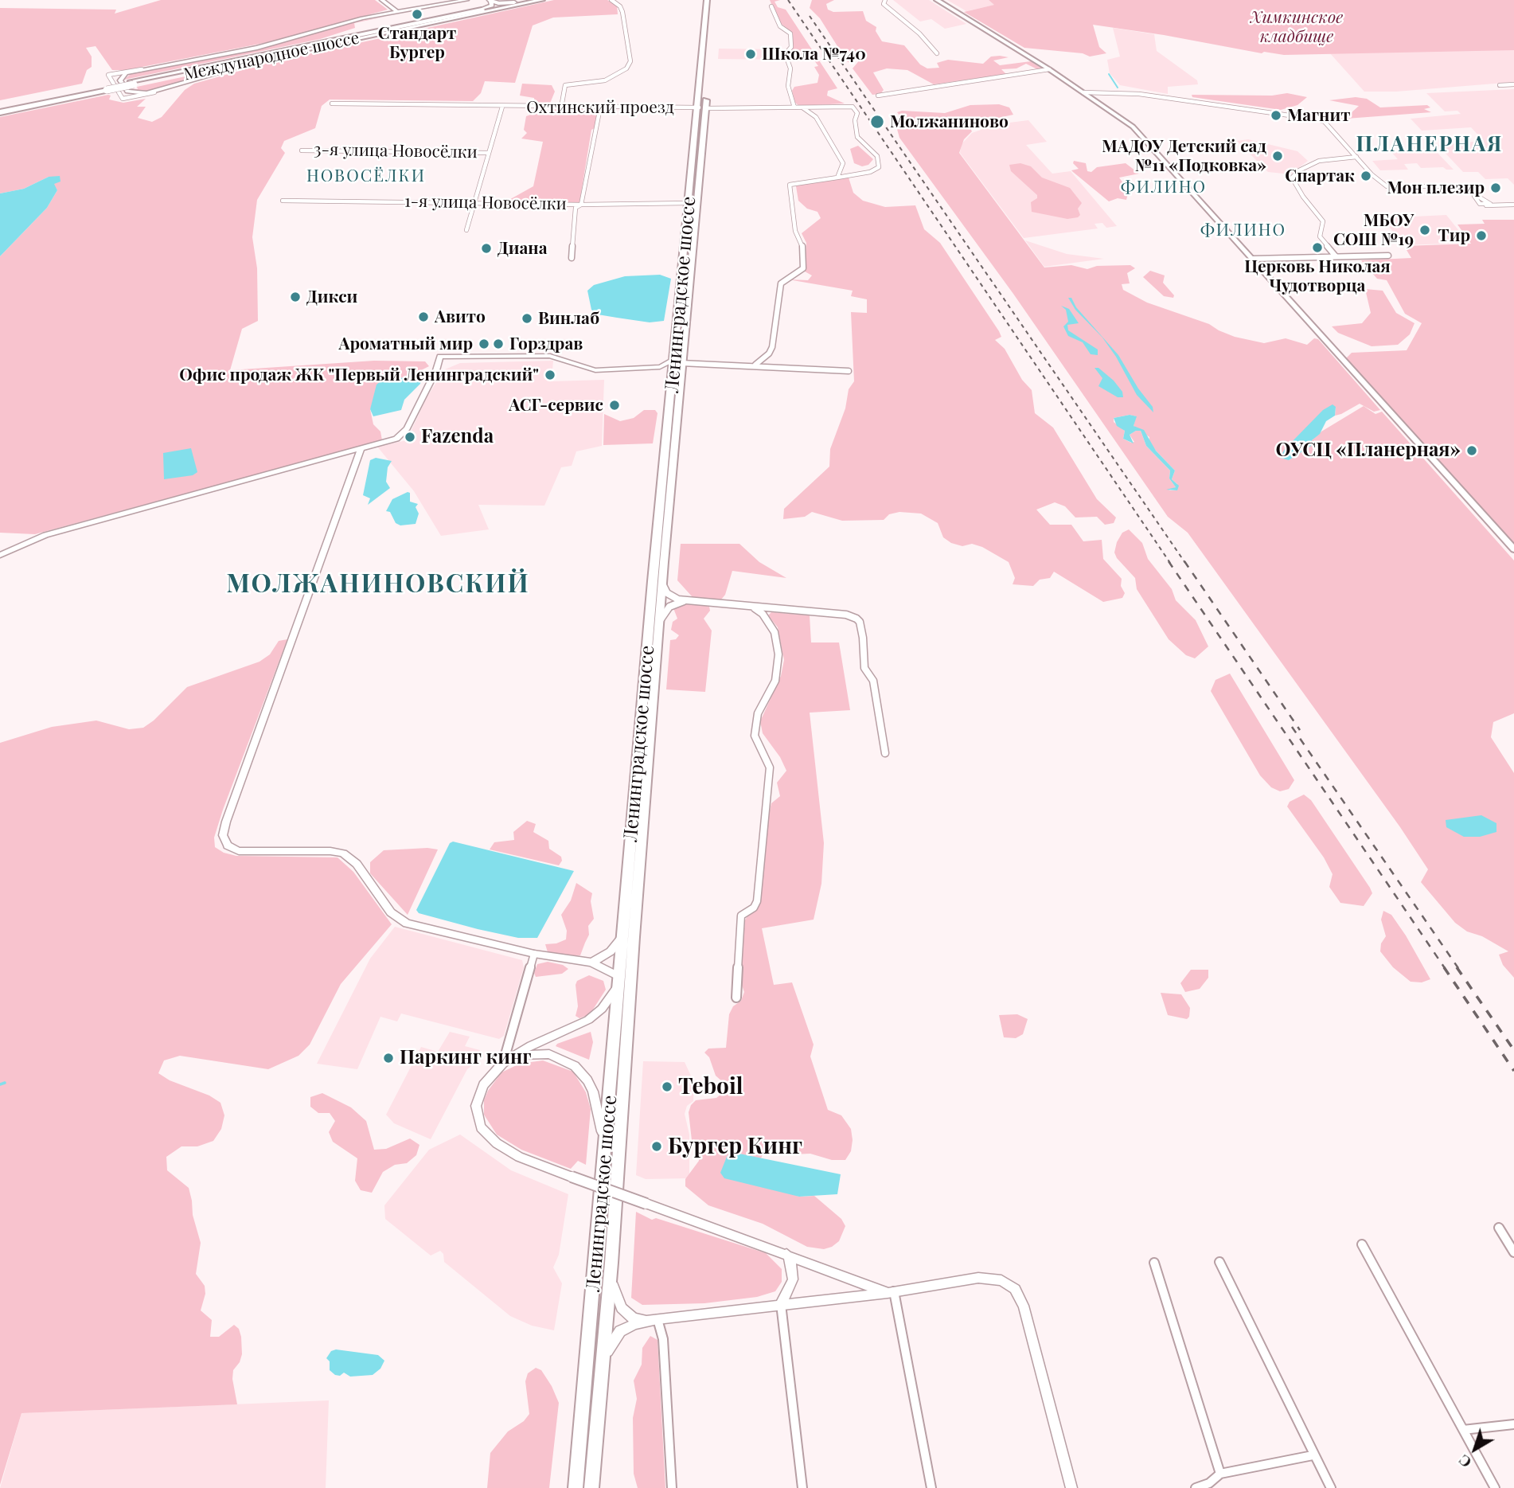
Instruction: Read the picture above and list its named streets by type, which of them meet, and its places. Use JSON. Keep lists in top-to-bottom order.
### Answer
{
  "streets": {
    "highway": ["Международное шоссе", "Ленинградское шоссе"],
    "street": ["Охтинский проезд", "3-я улица Новосёлки", "1-я улица Новосёлки"]
  },
  "crossings": [
    ["Охтинский проезд", "Ленинградское шоссе"],
    ["1-я улица Новосёлки", "Ленинградское шоссе"]
  ],
  "districts": [
    "ПЛАНЕРНАЯ",
    "НОВОСЁЛКИ",
    "ФИЛИНО",
    "ФИЛИНО",
    "МОЛЖАНИНОВСКИЙ"
  ],
  "parks": ["Химкинское кладбище"],
  "places": [
    "Стандарт Бургер",
    "Школа №740",
    "Магнит",
    "Молжаниново",
    "МАДОУ Детский сад №11 «Подковка»",
    "Спартак",
    "Мон плезир",
    "МБОУ СОШ №19",
    "Тир",
    "Церковь Николая Чудотворца",
    "Диана",
    "Дикси",
    "Авито",
    "Винлаб",
    "Ароматный мир",
    "Горздрав",
    "Офис продаж ЖК \"Первый Ленинградский\"",
    "АСГ-сервис",
    "Fazenda",
    "ОУСЦ «Планерная»",
    "Паркинг кинг",
    "Teboil",
    "Бургер Кинг"
  ],
  "north": "bottom left"
}
